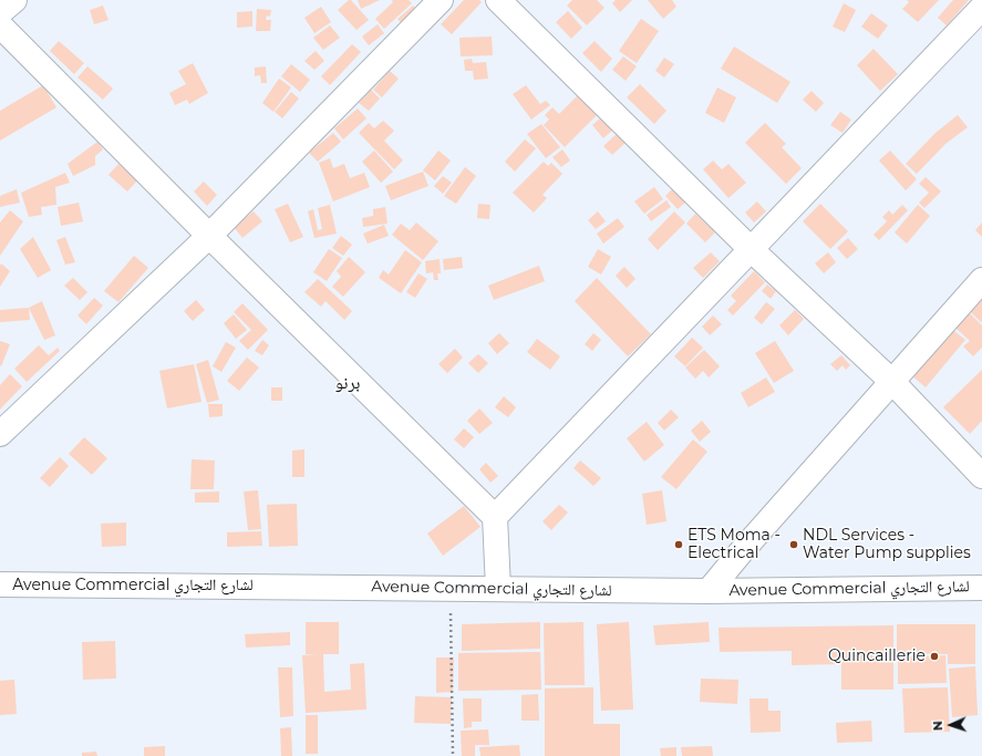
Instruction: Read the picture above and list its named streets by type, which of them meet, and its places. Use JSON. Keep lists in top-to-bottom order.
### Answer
{
  "streets": {
    "street": ["Avenue Commercial لشارع التجاري"]
  },
  "districts": ["برنو"],
  "places": ["ETS Moma - Electrical", "NDL Services - Water Pump supplies", "Quincaillerie"],
  "north": "left"
}
